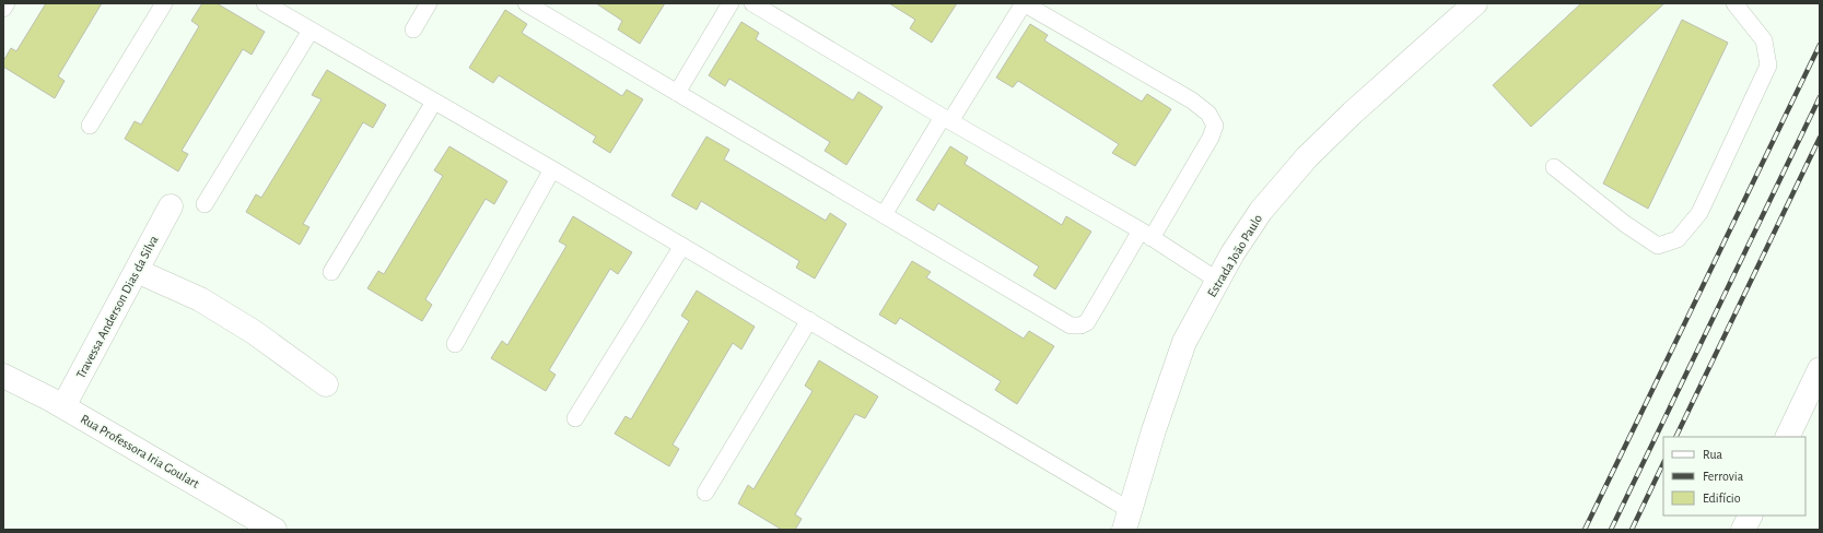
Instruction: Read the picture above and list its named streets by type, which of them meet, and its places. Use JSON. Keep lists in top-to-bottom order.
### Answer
{
  "streets": {
    "street": ["Estrada João Paulo", "Travessa Anderson Dias da Silva", "Rua Professora Iria Goulart"]
  },
  "crossings": [
    ["Travessa Anderson Dias da Silva", "Rua Professora Iria Goulart"]
  ],
  "legend": ["Rua", "Ferrovia", "Edifício"]
}
